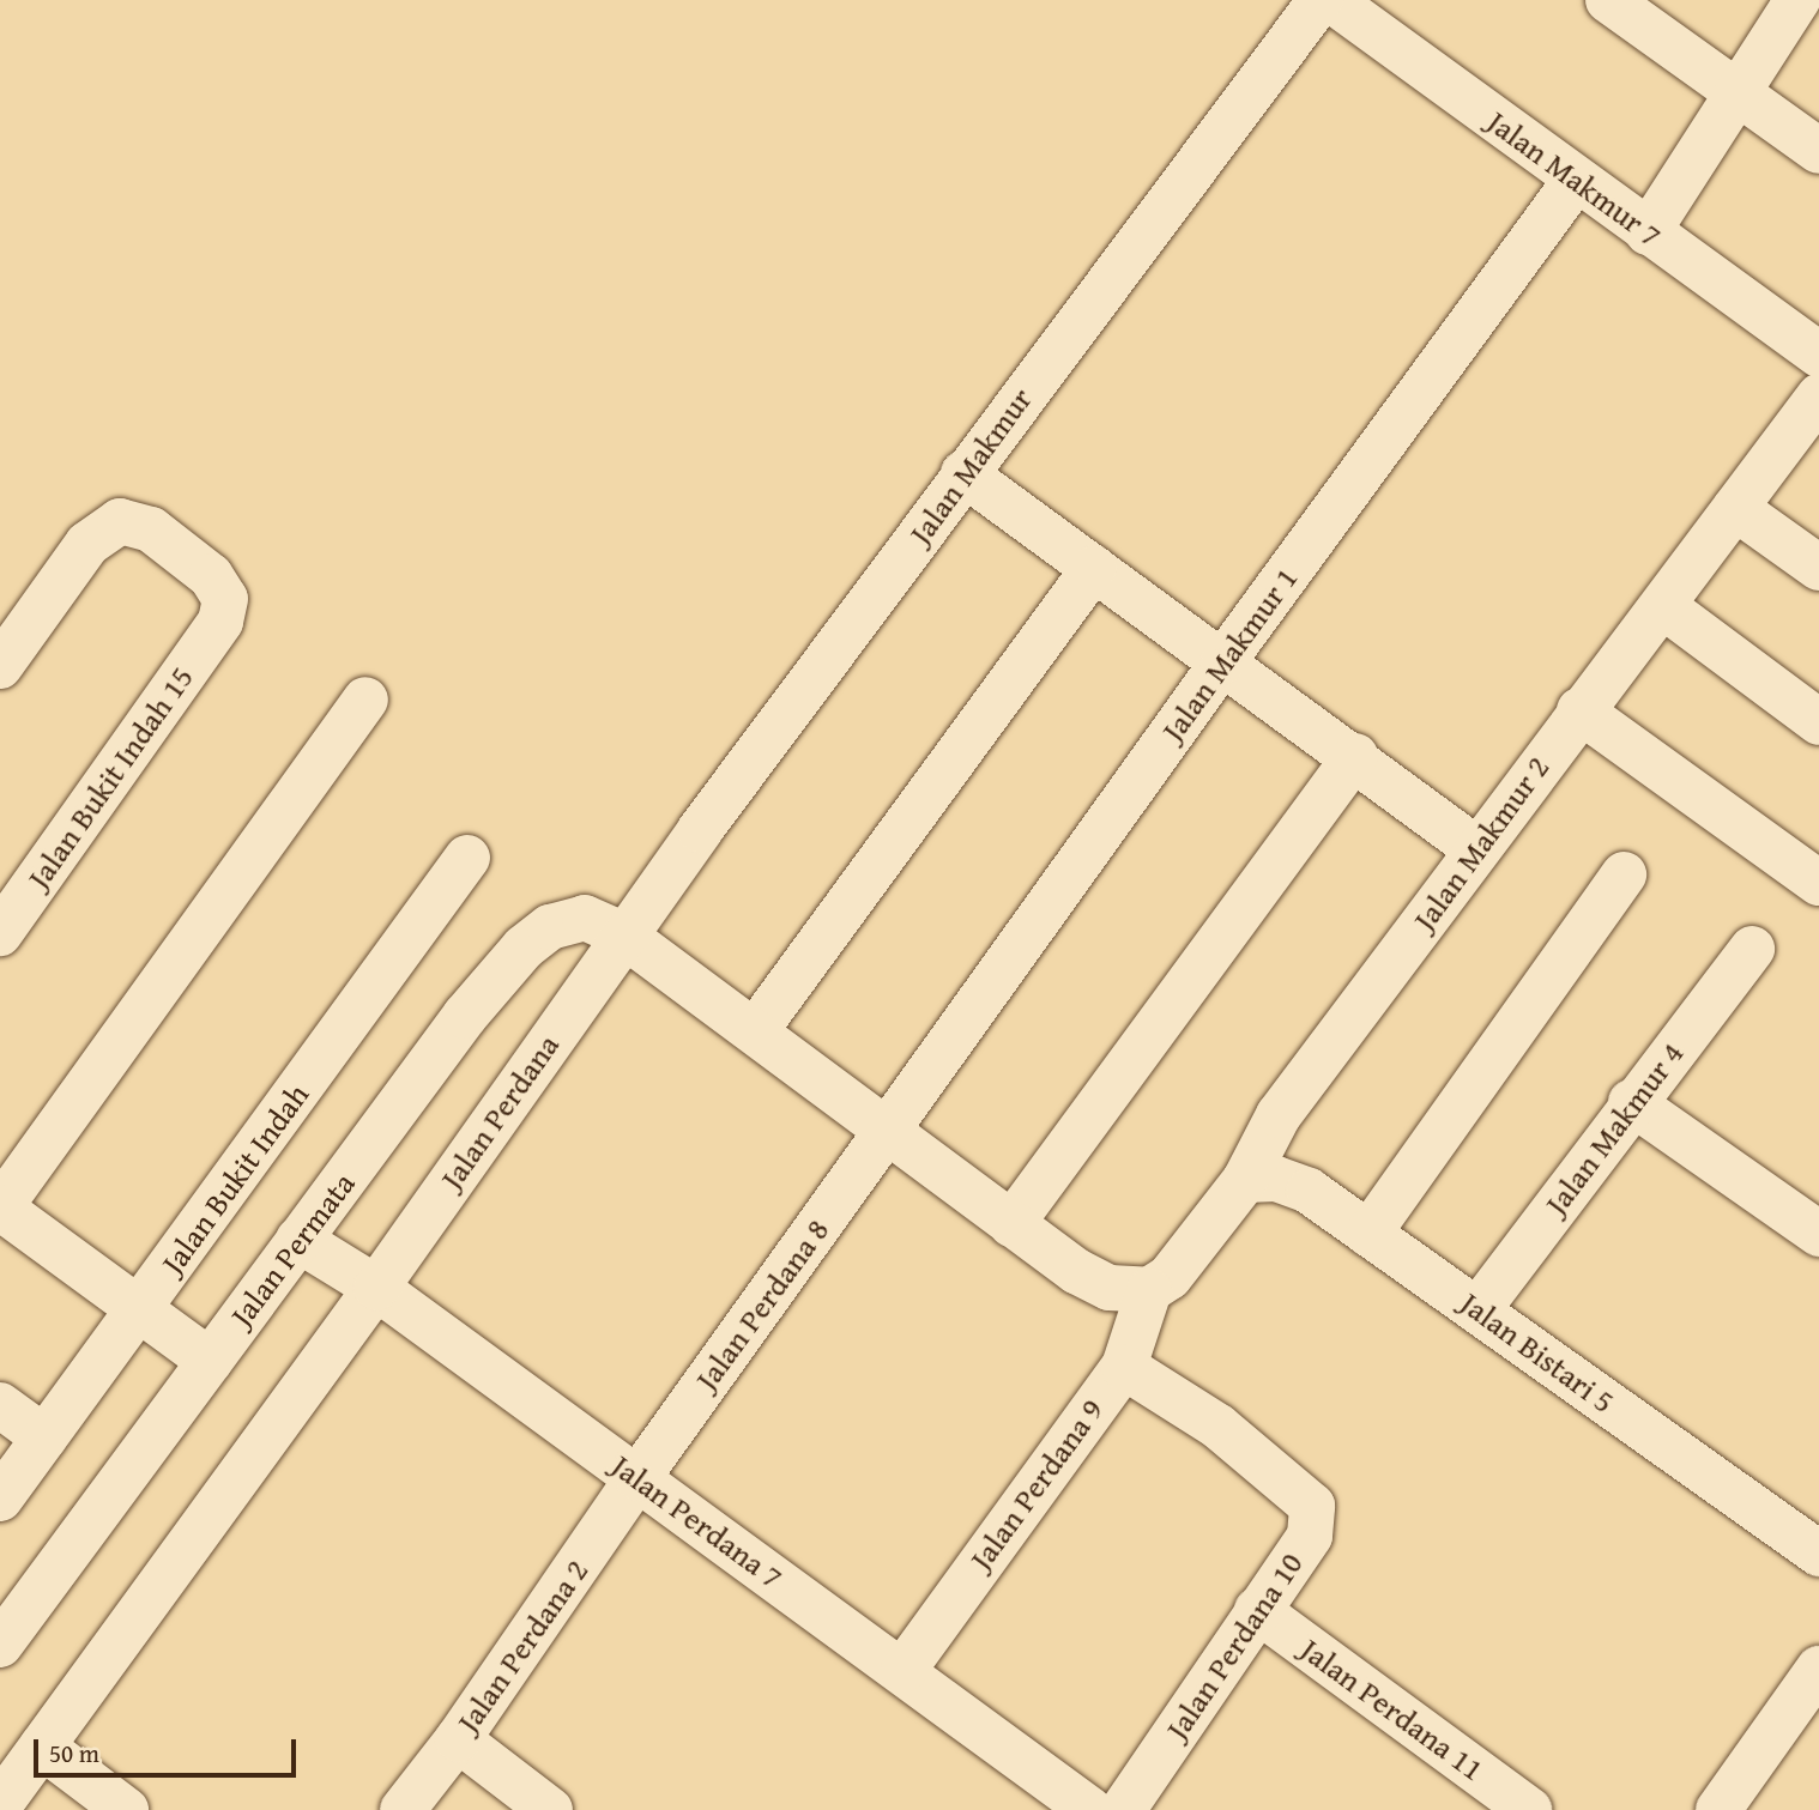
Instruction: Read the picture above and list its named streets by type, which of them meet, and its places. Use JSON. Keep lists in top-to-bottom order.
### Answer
{
  "streets": {
    "street": [
      "Jalan Makmur 7",
      "Jalan Makmur",
      "Jalan Makmur 1",
      "Jalan Bukit Indah 15",
      "Jalan Makmur 2",
      "Jalan Perdana",
      "Jalan Makmur 4",
      "Jalan Bukit Indah",
      "Jalan Permata",
      "Jalan Perdana 8",
      "Jalan Bistari 5",
      "Jalan Perdana 9",
      "Jalan Perdana 7",
      "Jalan Perdana 2",
      "Jalan Perdana 10",
      "Jalan Perdana 11"
    ]
  },
  "crossings": [
    ["Jalan Makmur 7", "Jalan Makmur 1"],
    ["Jalan Makmur", "Jalan Perdana"],
    ["Jalan Makmur", "Jalan Permata"],
    ["Jalan Makmur 1", "Jalan Perdana 8"],
    ["Jalan Makmur 2", "Jalan Bistari 5"],
    ["Jalan Makmur 2", "Jalan Perdana 9"],
    ["Jalan Perdana", "Jalan Permata"],
    ["Jalan Perdana", "Jalan Perdana 7"],
    ["Jalan Makmur 4", "Jalan Bistari 5"],
    ["Jalan Permata", "Jalan Perdana 7"],
    ["Jalan Perdana 8", "Jalan Perdana 7"],
    ["Jalan Perdana 8", "Jalan Perdana 2"],
    ["Jalan Perdana 9", "Jalan Perdana 7"],
    ["Jalan Perdana 9", "Jalan Perdana 10"],
    ["Jalan Perdana 7", "Jalan Perdana 2"],
    ["Jalan Perdana 7", "Jalan Perdana 10"],
    ["Jalan Perdana 10", "Jalan Perdana 11"]
  ],
  "scale_bar": "50 m"
}
